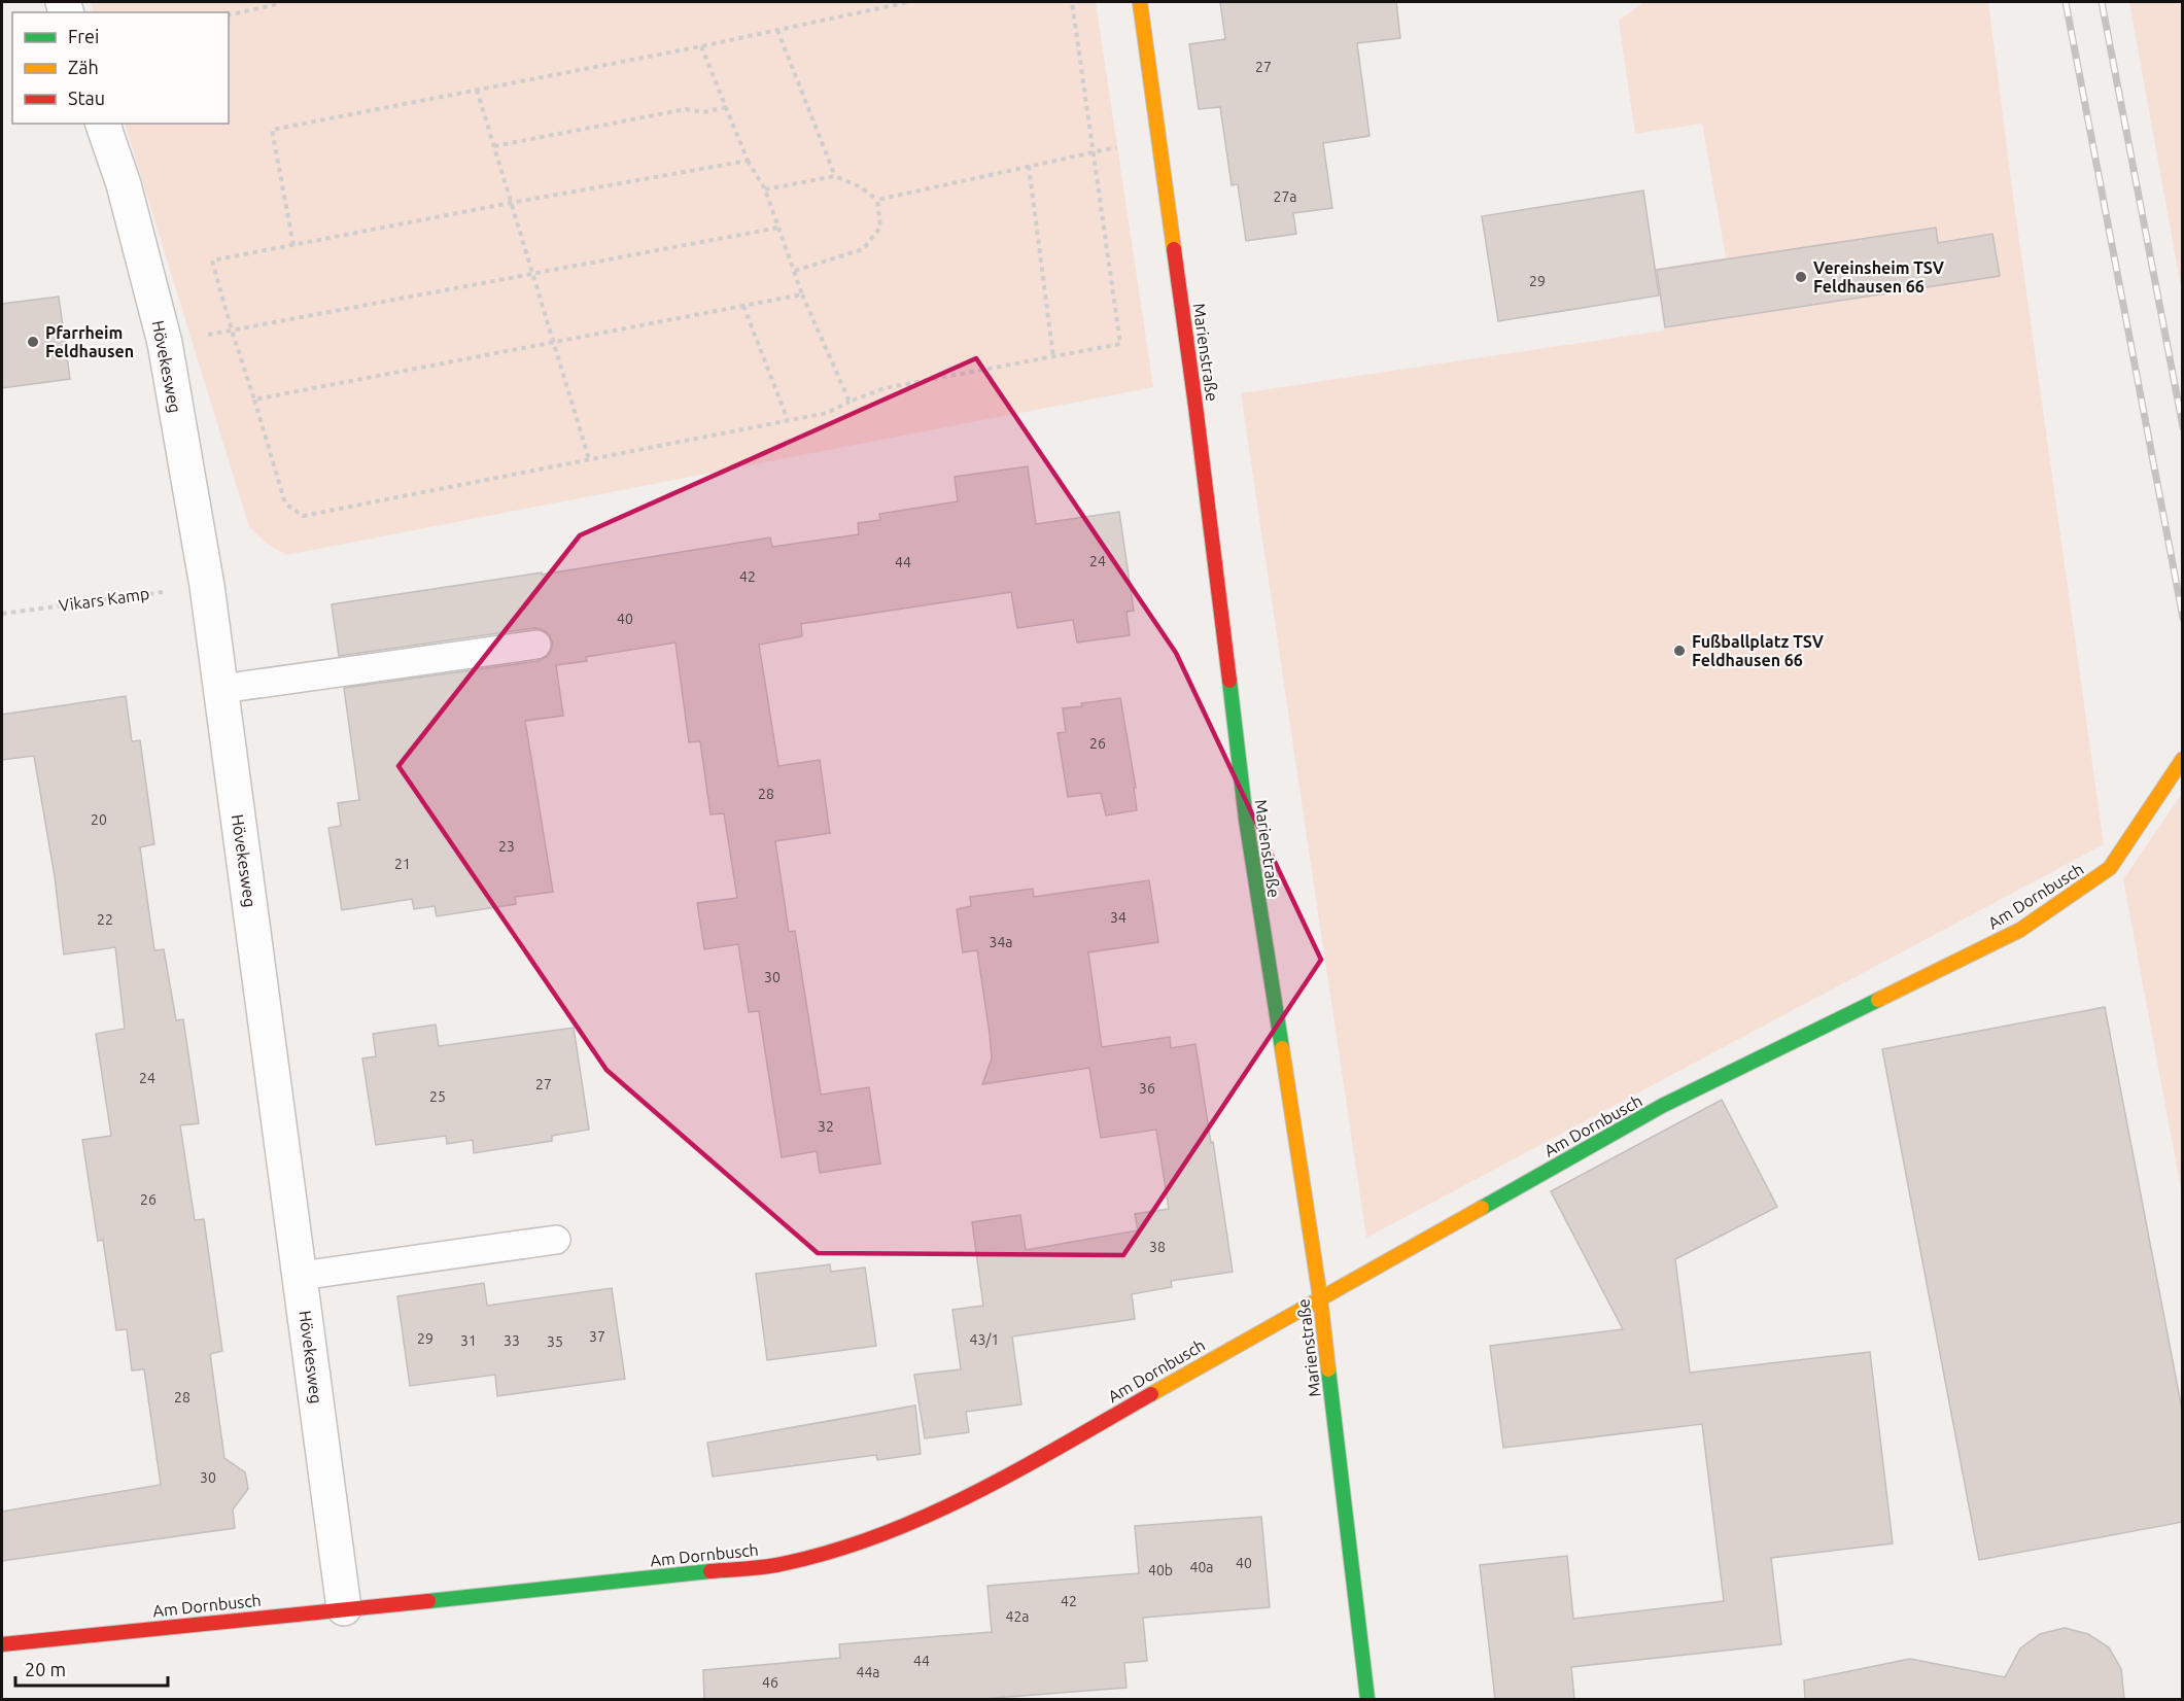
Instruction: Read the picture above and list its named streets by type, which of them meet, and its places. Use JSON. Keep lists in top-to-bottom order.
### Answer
{
  "streets": {
    "street": ["Marienstraße", "Hövekesweg", "Am Dornbusch"],
    "path": ["Vikars Kamp"]
  },
  "crossings": [
    ["Marienstraße", "Am Dornbusch"],
    ["Hövekesweg", "Vikars Kamp"],
    ["Hövekesweg", "Am Dornbusch"]
  ],
  "places": ["Vereinsheim TSV Feldhausen 66", "Pfarrheim Feldhausen", "Fußballplatz TSV Feldhausen 66"],
  "house_numbers": [
    "27",
    "27a",
    "29",
    "24",
    "44",
    "42",
    "40",
    "26",
    "28",
    "20",
    "23",
    "21",
    "34",
    "22",
    "34a",
    "30",
    "24",
    "27",
    "36",
    "25",
    "32",
    "26",
    "38",
    "37",
    "29",
    "43/1",
    "31",
    "33",
    "35",
    "28",
    "30",
    "40",
    "40a",
    "40b",
    "42",
    "42a",
    "44",
    "44a",
    "46"
  ],
  "legend": ["Frei", "Zäh", "Stau"],
  "scale_bar": "20 m"
}
